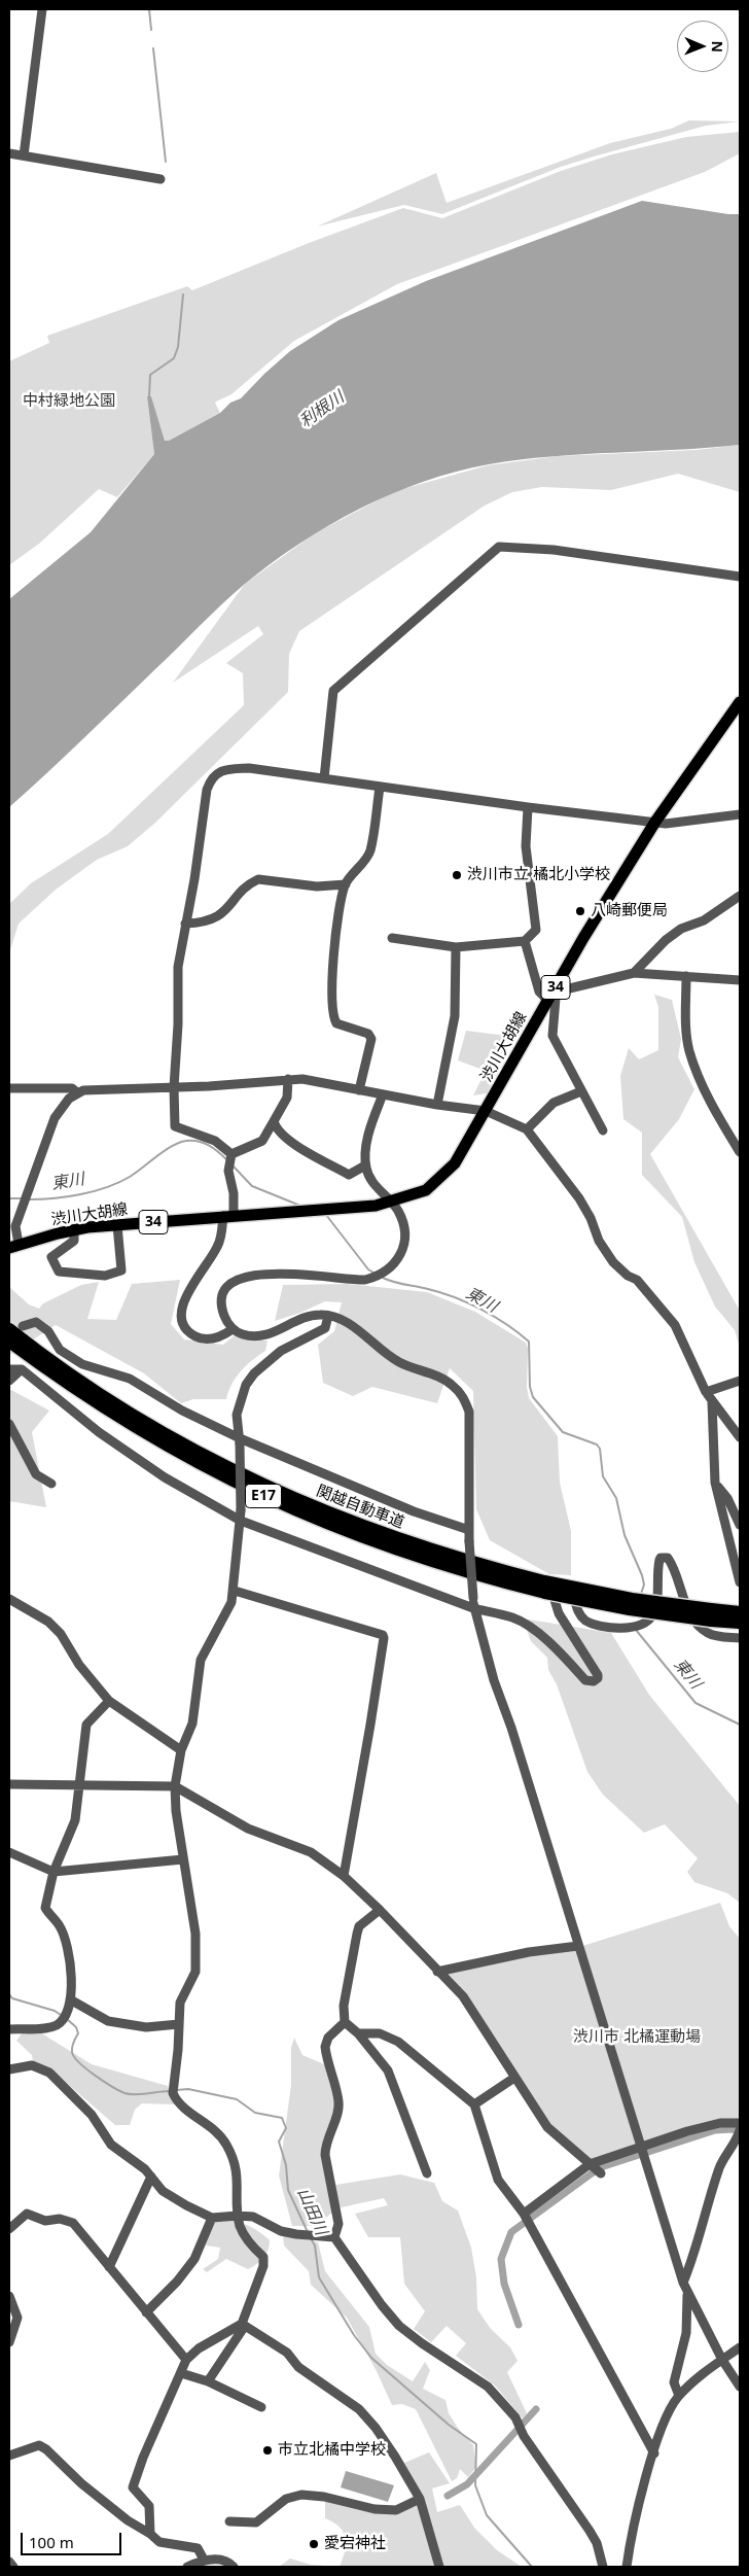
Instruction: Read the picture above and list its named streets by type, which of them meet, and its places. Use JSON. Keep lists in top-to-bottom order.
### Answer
{
  "streets": {
    "highway": ["E17", "関越自動車道"],
    "main road": ["34", "渋川大胡線"]
  },
  "water": ["利根川", "東川", "山田川"],
  "parks": ["中村緑地公園", "渋川市 北橘運動場"],
  "places": [
    "渋川市立 橘北小学校",
    "八崎郵便局",
    "市立北橘中学校",
    "愛宕神社"
  ],
  "scale_bar": "100 m",
  "north": "right"
}
